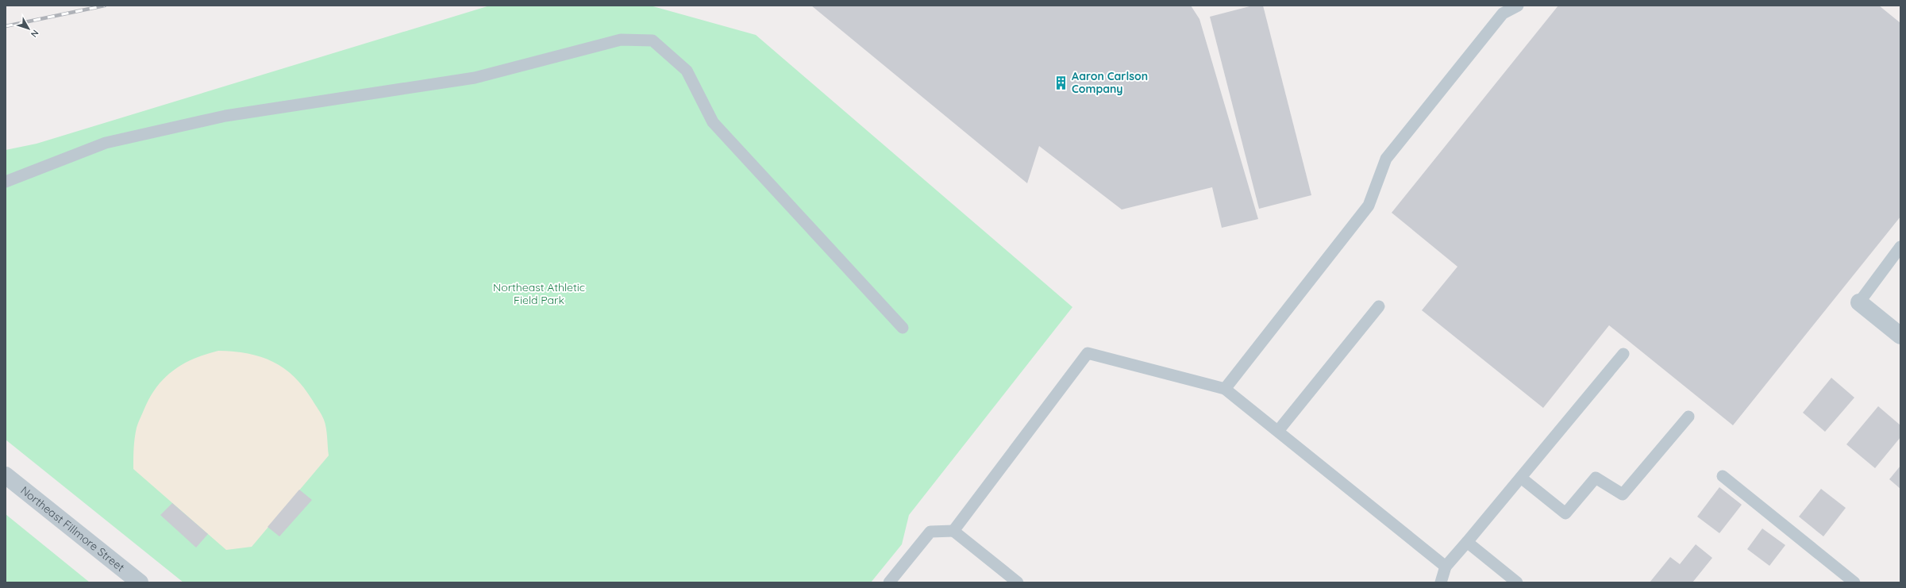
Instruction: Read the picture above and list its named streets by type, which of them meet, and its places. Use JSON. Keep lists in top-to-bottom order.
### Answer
{
  "streets": {
    "street": ["Northeast Fillmore Street"]
  },
  "parks": ["Northeast Athletic Field Park"],
  "places": {
    "building": ["Aaron Carlson Company"]
  },
  "north": "bottom right"
}
